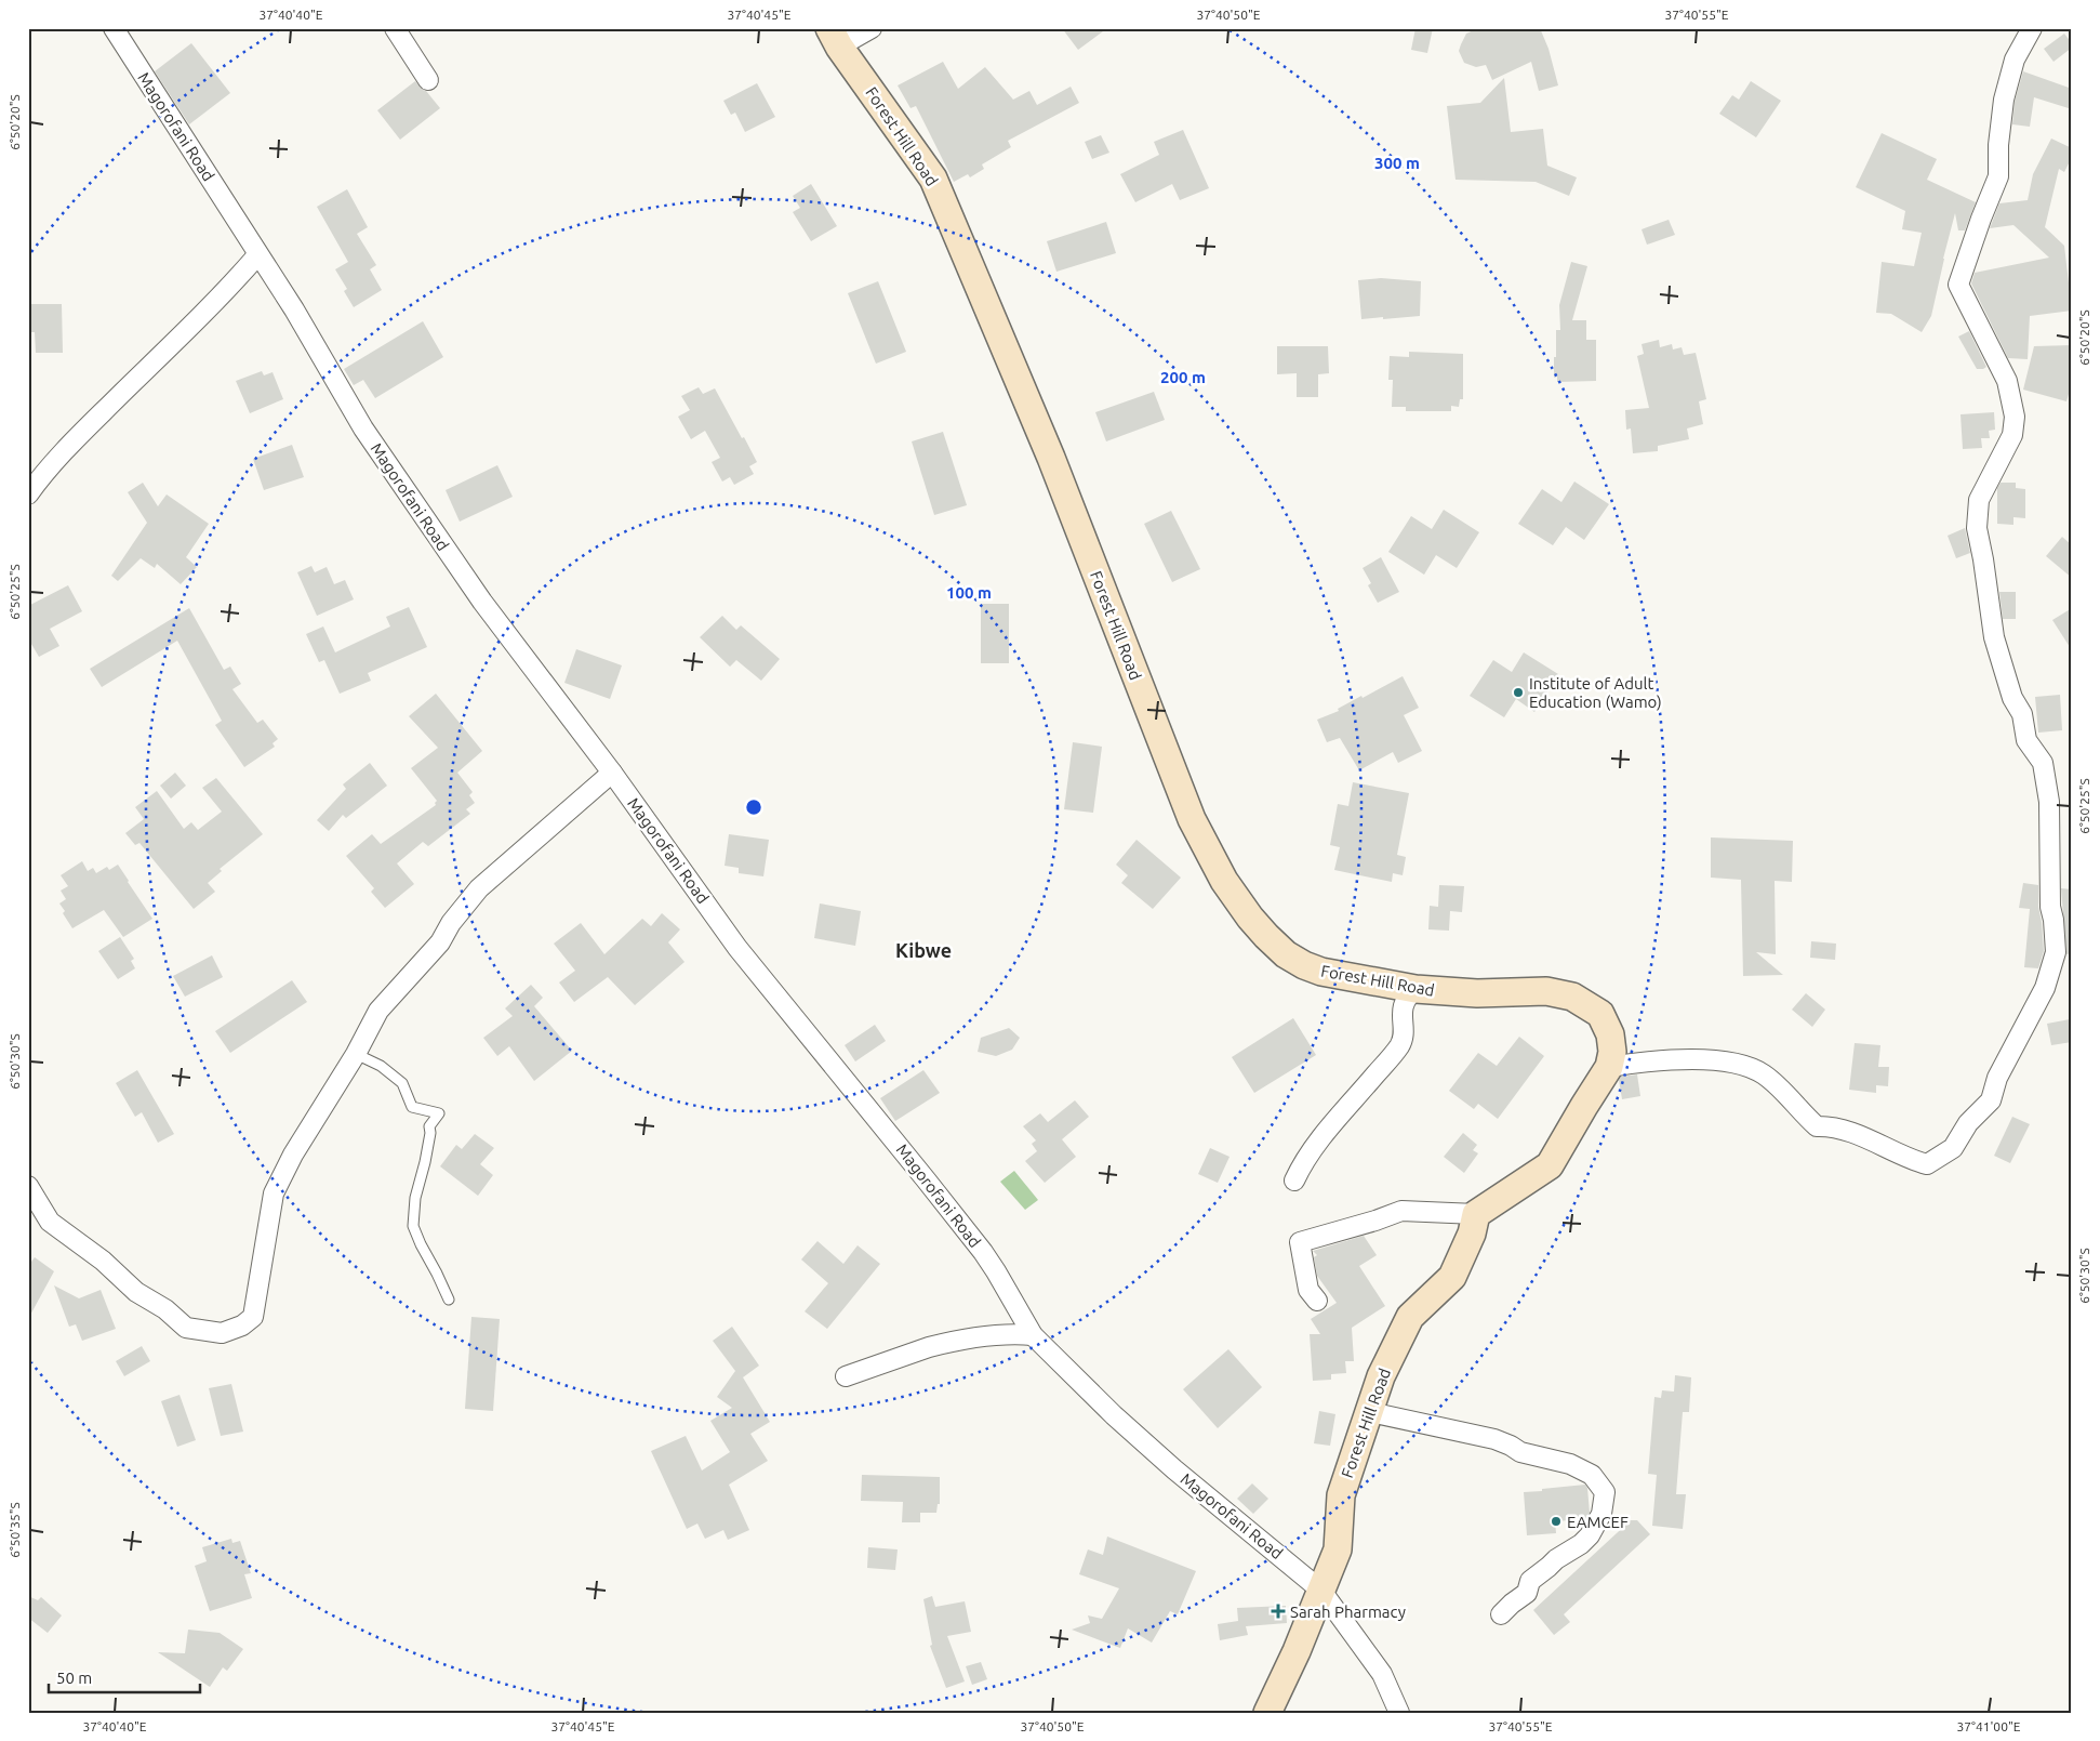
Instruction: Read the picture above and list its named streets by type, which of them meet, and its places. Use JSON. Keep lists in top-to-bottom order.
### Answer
{
  "streets": {
    "street": ["Magorofani Road", "Forest Hill Road"]
  },
  "crossings": [
    ["Magorofani Road", "Forest Hill Road"]
  ],
  "districts": ["Kibwe"],
  "places": {
    "other": ["Institute of Adult Education (Wamo)", "EAMCEF"],
    "health": ["Sarah Pharmacy"]
  },
  "scale_bar": "50 m",
  "coordinates": [
    "37°40'40\"E",
    "37°40'45\"E",
    "37°40'50\"E",
    "37°40'55\"E",
    "6°50'20\"S",
    "6°50'25\"S",
    "6°50'30\"S",
    "6°50'35\"S",
    "37°41'00\"E"
  ],
  "rings": ["300 m", "200 m", "100 m"]
}
